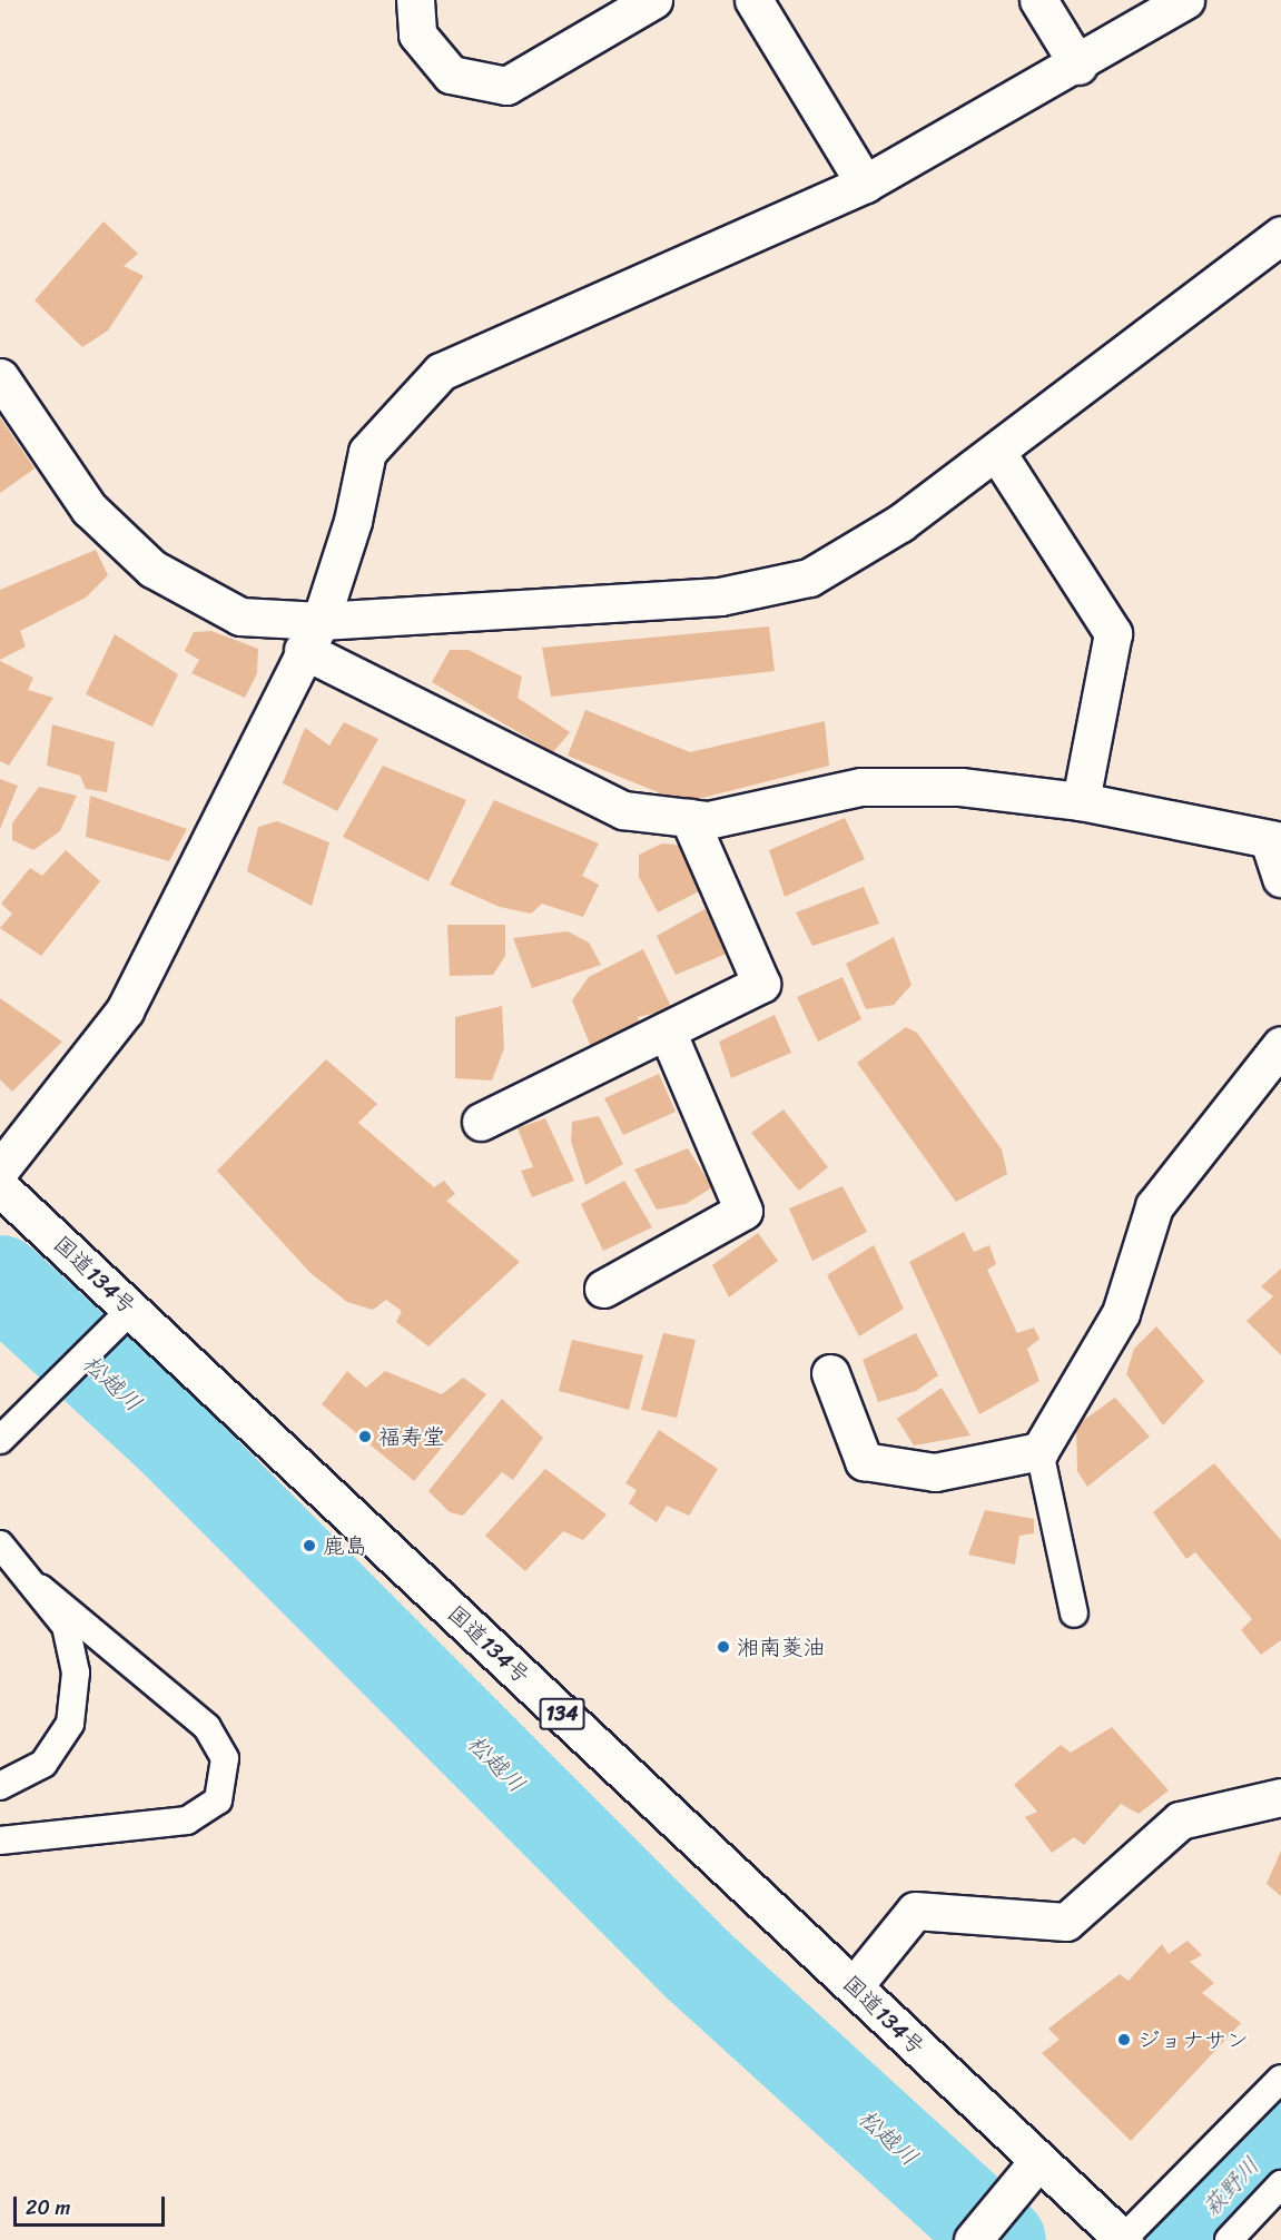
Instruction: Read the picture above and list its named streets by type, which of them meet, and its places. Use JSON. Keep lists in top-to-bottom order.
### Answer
{
  "streets": {
    "main road": ["国道134号", "134"]
  },
  "water": ["松越川", "萩野川"],
  "places": [
    "福寿堂",
    "鹿島",
    "湘南菱油",
    "ジョナサン"
  ],
  "scale_bar": "20 m"
}
